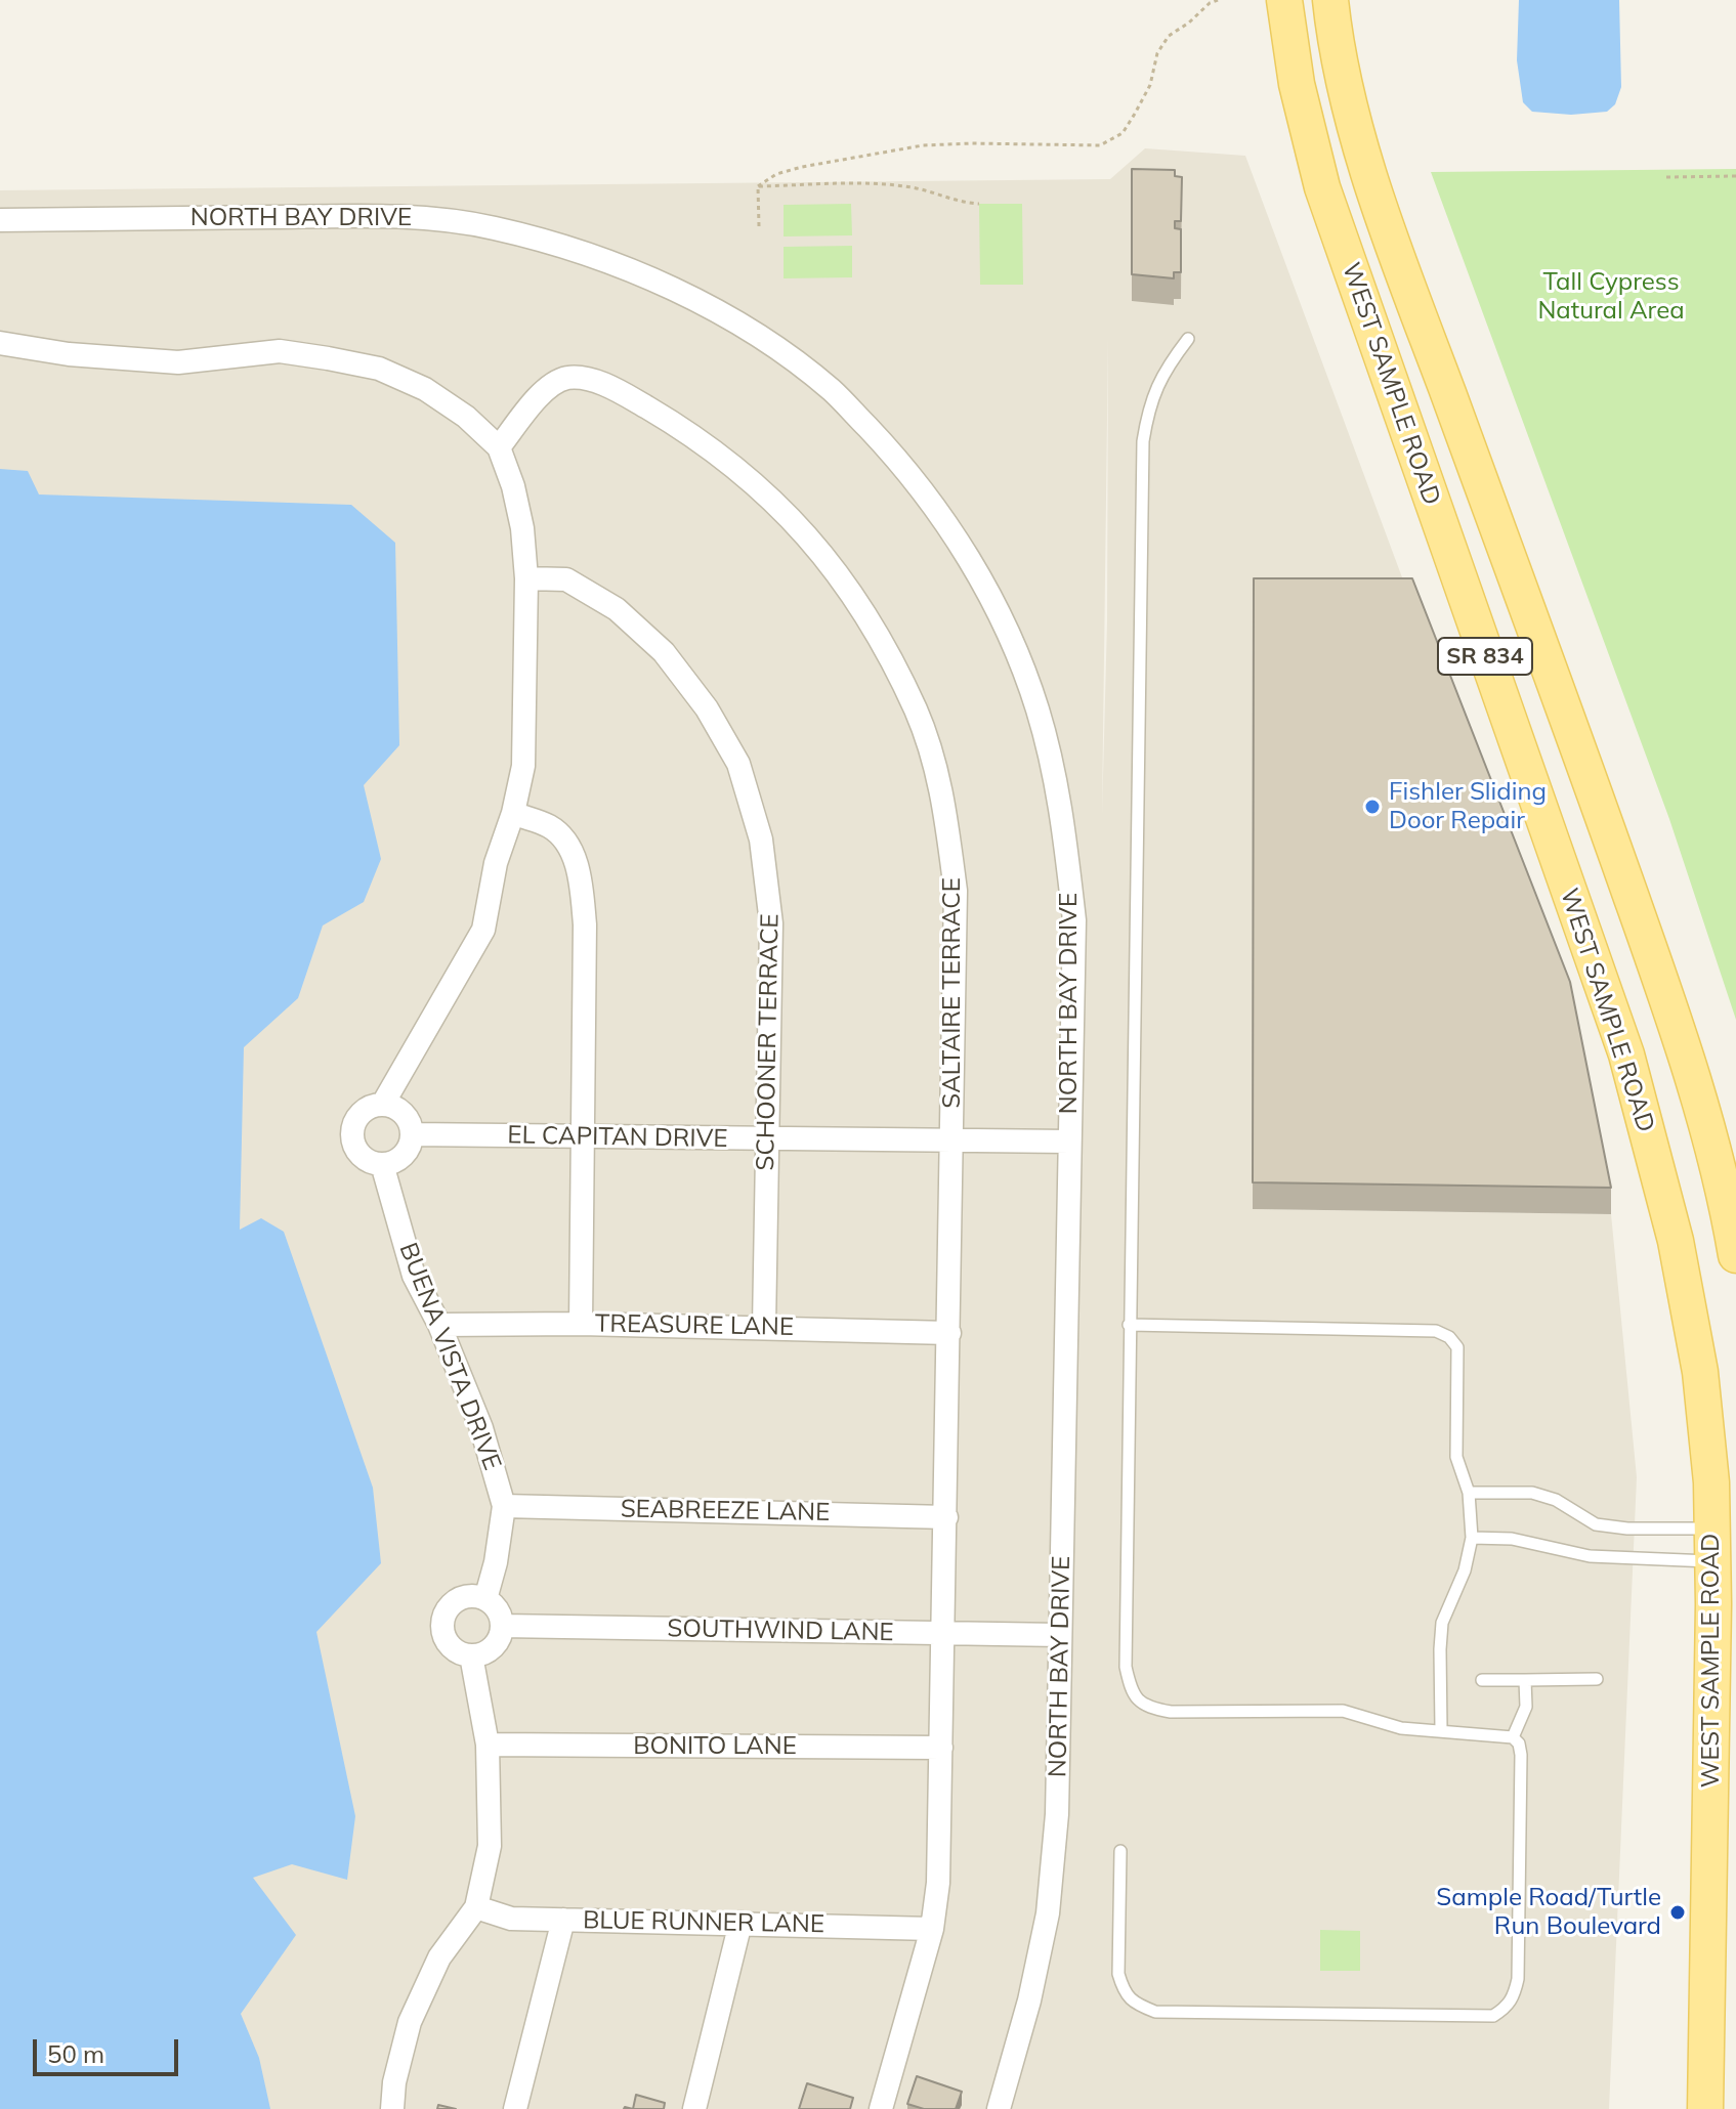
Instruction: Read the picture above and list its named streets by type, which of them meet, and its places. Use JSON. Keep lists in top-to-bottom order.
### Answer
{
  "streets": {
    "main road": ["WEST SAMPLE ROAD", "SR 834"],
    "street": [
      "NORTH BAY DRIVE",
      "SALTAIRE TERRACE",
      "SCHOONER TERRACE",
      "EL CAPITAN DRIVE",
      "TREASURE LANE",
      "BUENA VISTA DRIVE",
      "SEABREEZE LANE",
      "SOUTHWIND LANE",
      "BONITO LANE",
      "BLUE RUNNER LANE"
    ]
  },
  "crossings": [
    ["NORTH BAY DRIVE", "EL CAPITAN DRIVE"],
    ["NORTH BAY DRIVE", "SOUTHWIND LANE"],
    ["SALTAIRE TERRACE", "EL CAPITAN DRIVE"],
    ["SALTAIRE TERRACE", "TREASURE LANE"],
    ["SALTAIRE TERRACE", "SEABREEZE LANE"],
    ["SALTAIRE TERRACE", "SOUTHWIND LANE"],
    ["SALTAIRE TERRACE", "BONITO LANE"],
    ["SALTAIRE TERRACE", "BLUE RUNNER LANE"],
    ["SCHOONER TERRACE", "EL CAPITAN DRIVE"],
    ["SCHOONER TERRACE", "TREASURE LANE"],
    ["EL CAPITAN DRIVE", "BUENA VISTA DRIVE"],
    ["TREASURE LANE", "BUENA VISTA DRIVE"],
    ["BUENA VISTA DRIVE", "SEABREEZE LANE"],
    ["BUENA VISTA DRIVE", "SOUTHWIND LANE"]
  ],
  "parks": ["Tall Cypress Natural Area"],
  "places": ["Fishler Sliding Door Repair", "Sample Road/Turtle Run Boulevard"],
  "scale_bar": "50 m"
}
